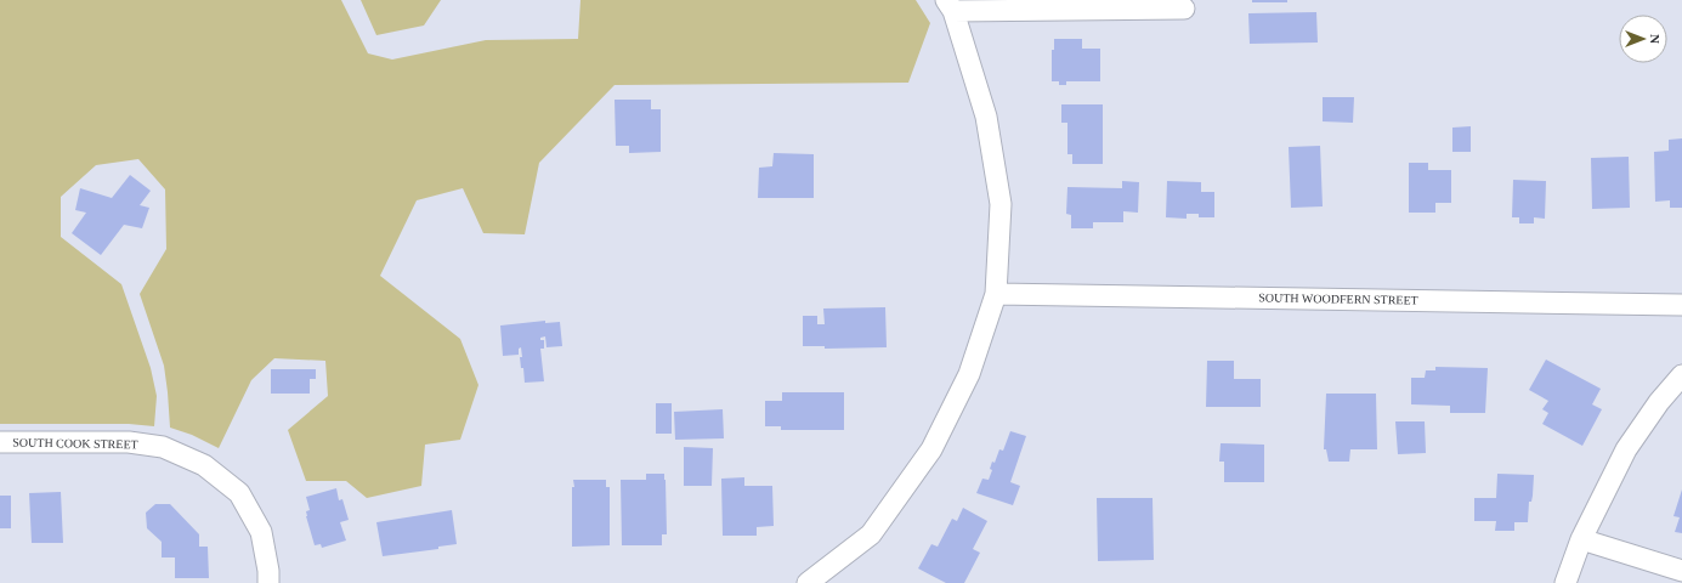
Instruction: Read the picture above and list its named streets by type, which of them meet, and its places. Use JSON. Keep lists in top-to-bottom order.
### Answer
{
  "streets": {
    "street": ["SOUTH WOODFERN STREET", "SOUTH COOK STREET"]
  },
  "north": "right"
}
